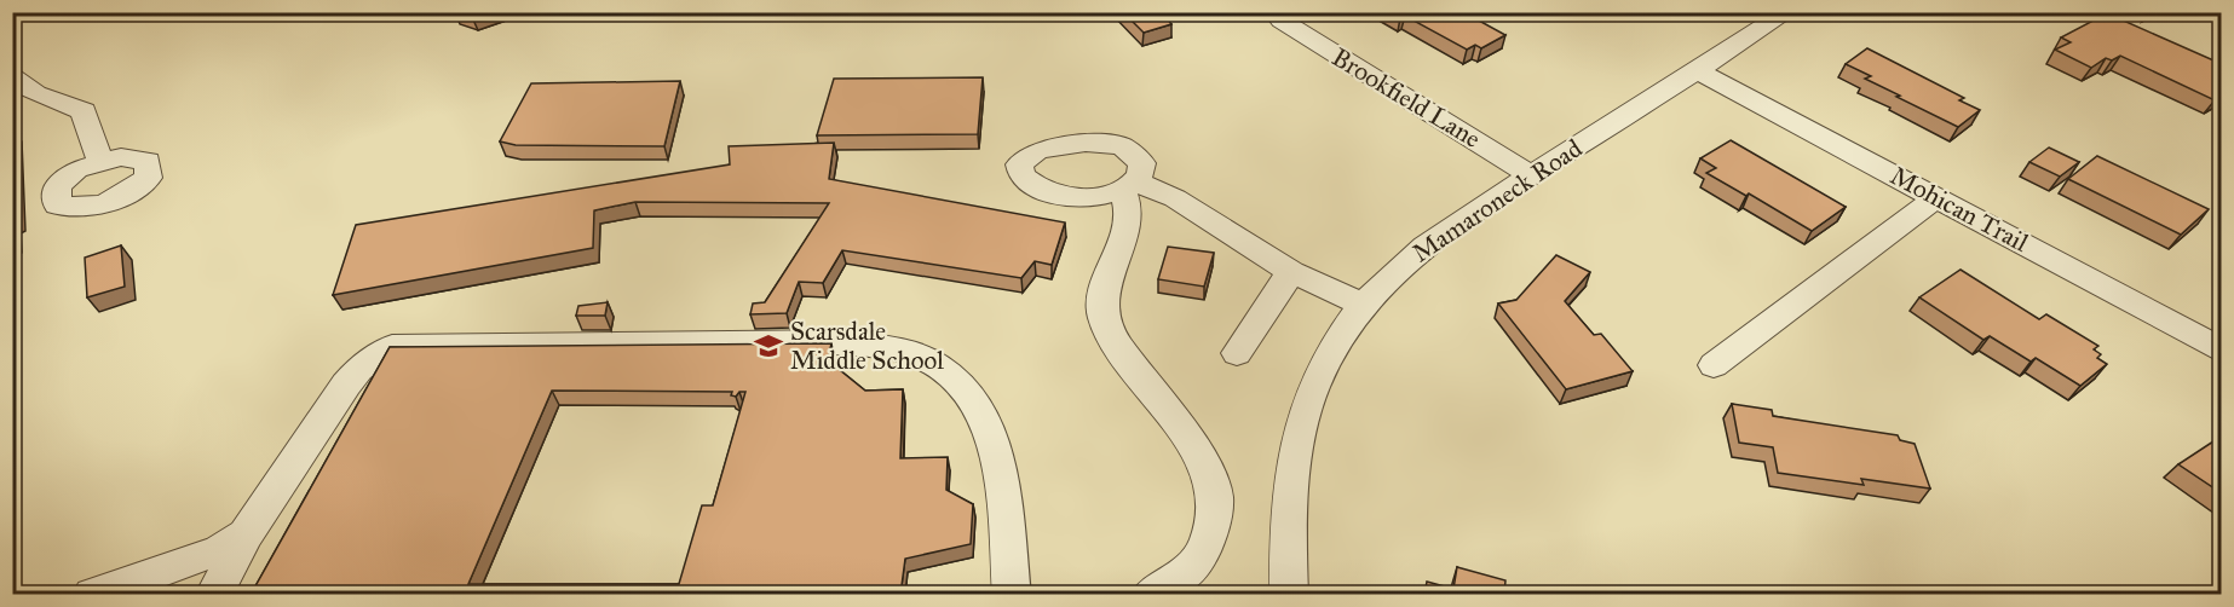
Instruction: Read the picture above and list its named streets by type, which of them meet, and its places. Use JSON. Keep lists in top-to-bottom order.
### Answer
{
  "streets": {
    "street": ["Brookfield Lane", "Mamaroneck Road", "Mohican Trail"]
  },
  "crossings": [
    ["Brookfield Lane", "Mamaroneck Road"],
    ["Mamaroneck Road", "Mohican Trail"]
  ],
  "places": {
    "school or university": ["Scarsdale Middle School"]
  }
}
